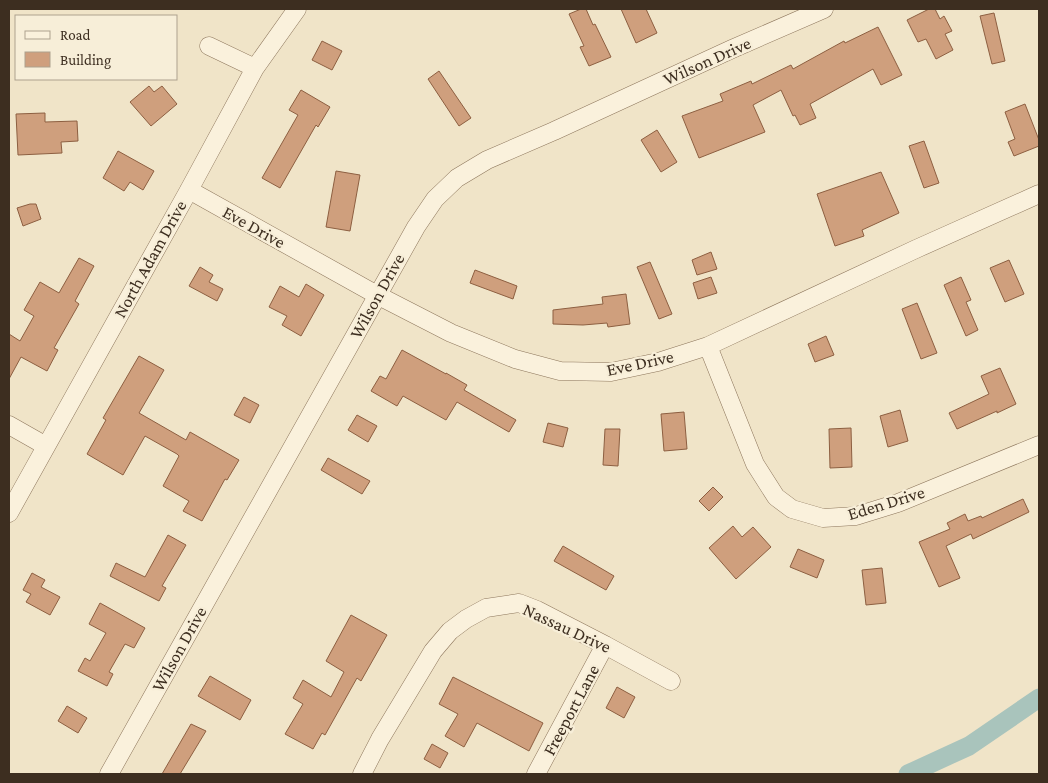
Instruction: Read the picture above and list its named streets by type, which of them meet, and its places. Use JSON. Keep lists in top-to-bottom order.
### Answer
{
  "streets": {
    "street": [
      "Wilson Drive",
      "Eve Drive",
      "North Adam Drive",
      "Eden Drive",
      "Nassau Drive",
      "Freeport Lane"
    ]
  },
  "crossings": [
    ["Wilson Drive", "Eve Drive"],
    ["Eve Drive", "North Adam Drive"],
    ["Eve Drive", "Eden Drive"],
    ["Nassau Drive", "Freeport Lane"]
  ],
  "legend": ["Road", "Building"]
}
